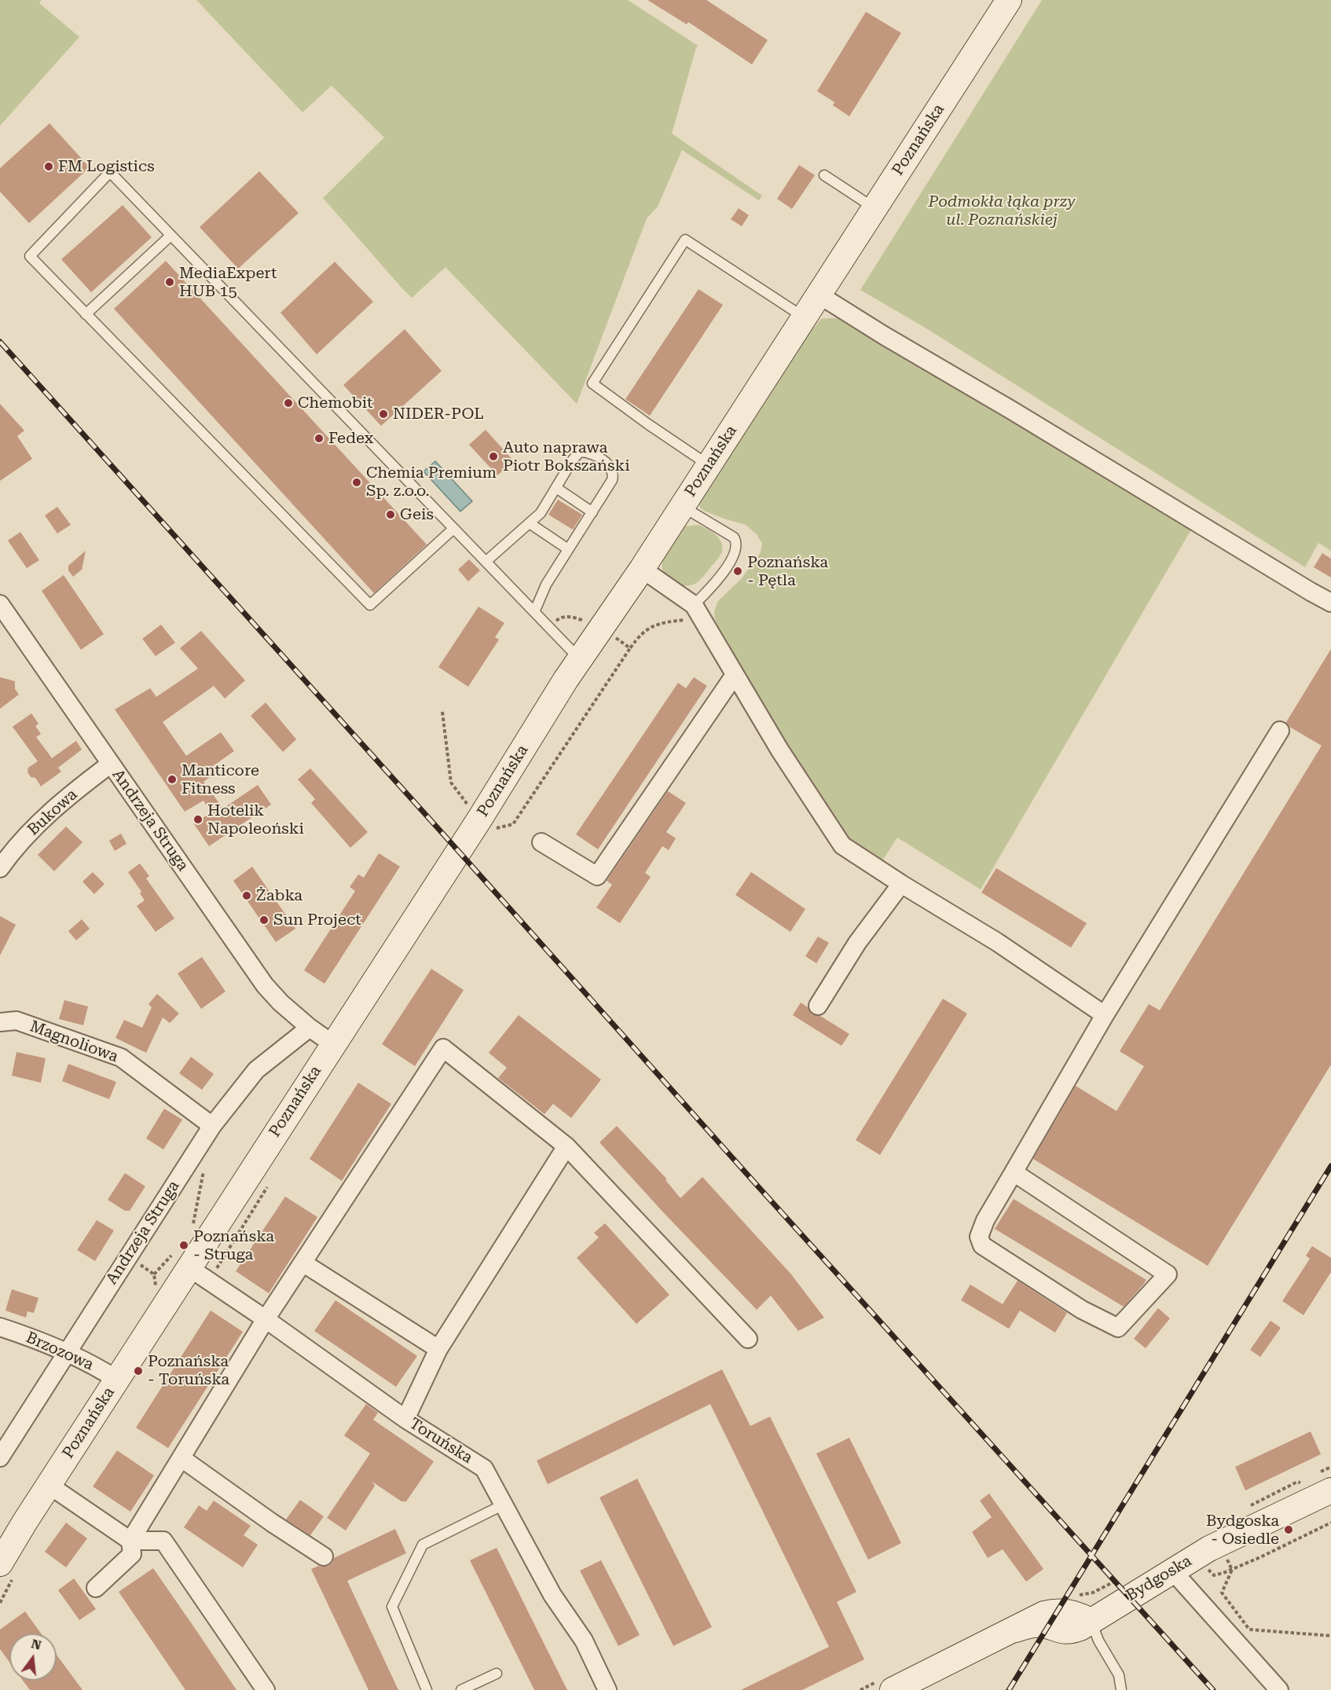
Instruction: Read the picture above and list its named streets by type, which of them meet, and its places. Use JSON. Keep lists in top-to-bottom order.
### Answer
{
  "streets": {
    "main road": ["Poznańska", "Bydgoska"],
    "street": [
      "Bukowa",
      "Andrzeja Struga",
      "Magnoliowa",
      "Brzozowa",
      "Toruńska"
    ]
  },
  "crossings": [
    ["Poznańska", "Andrzeja Struga"],
    ["Poznańska", "Brzozowa"],
    ["Poznańska", "Toruńska"],
    ["Bukowa", "Andrzeja Struga"],
    ["Andrzeja Struga", "Magnoliowa"],
    ["Andrzeja Struga", "Brzozowa"]
  ],
  "parks": ["Podmokła łąka przy ul. Poznańskiej"],
  "places": [
    "FM Logistics",
    "MediaExpert HUB 15",
    "Chemobit",
    "NIDER-POL",
    "Fedex",
    "Auto naprawa Piotr Bokszański",
    "Chemia Premium Sp. z.o.o.",
    "Geis",
    "Poznańska - Pętla",
    "Manticore Fitness",
    "Hotelik Napoleoński",
    "Żabka",
    "Sun Project",
    "Poznańska - Struga",
    "Poznańska - Toruńska",
    "Bydgoska - Osiedle"
  ],
  "north": "top"
}
